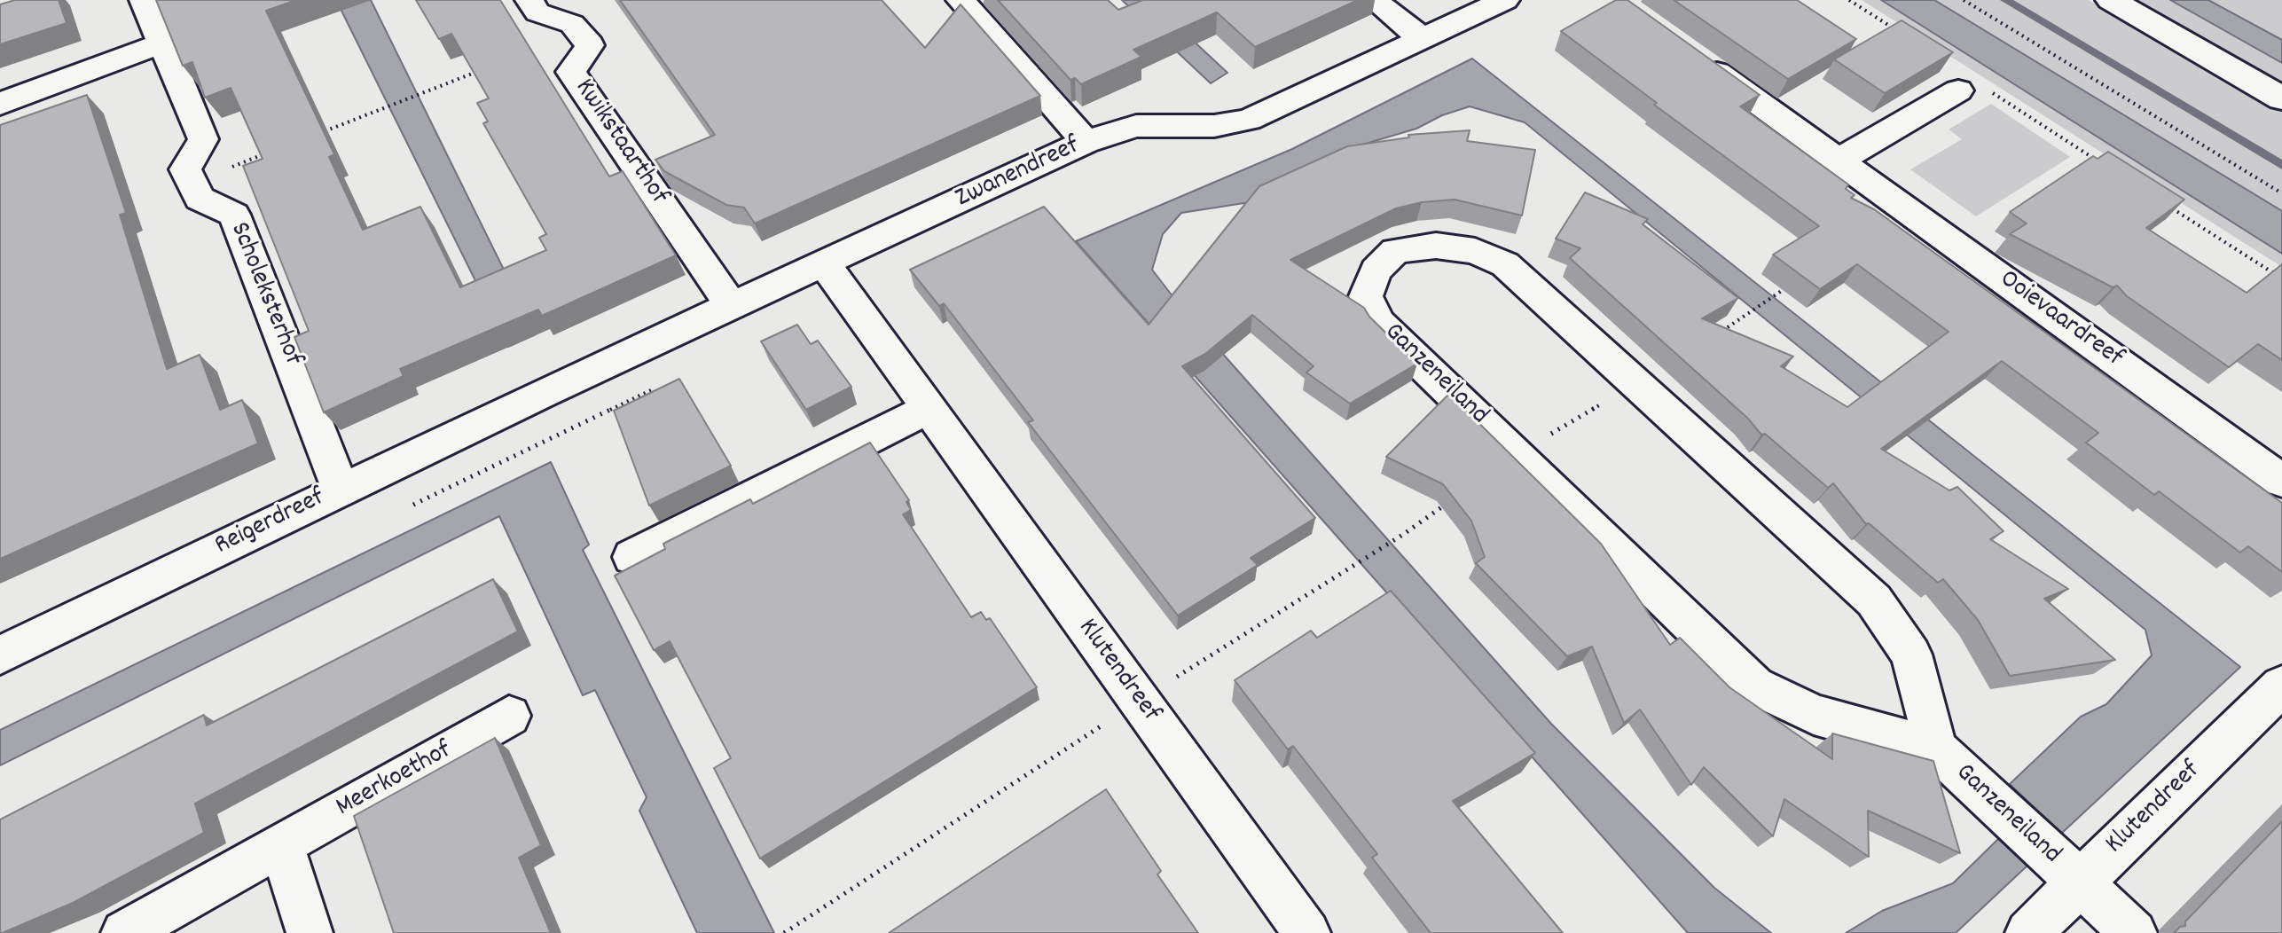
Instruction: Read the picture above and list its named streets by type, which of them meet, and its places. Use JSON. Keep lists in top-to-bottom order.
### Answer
{
  "streets": {
    "street": [
      "Kwikstaarthof",
      "Zwanendreef",
      "Scholeksterhof",
      "Ooievaardreef",
      "Ganzeneiland",
      "Reigerdreef",
      "Klutendreef",
      "Meerkoethof"
    ]
  },
  "crossings": [
    ["Kwikstaarthof", "Zwanendreef"],
    ["Zwanendreef", "Reigerdreef"],
    ["Zwanendreef", "Klutendreef"],
    ["Scholeksterhof", "Reigerdreef"],
    ["Ganzeneiland", "Klutendreef"]
  ]
}
